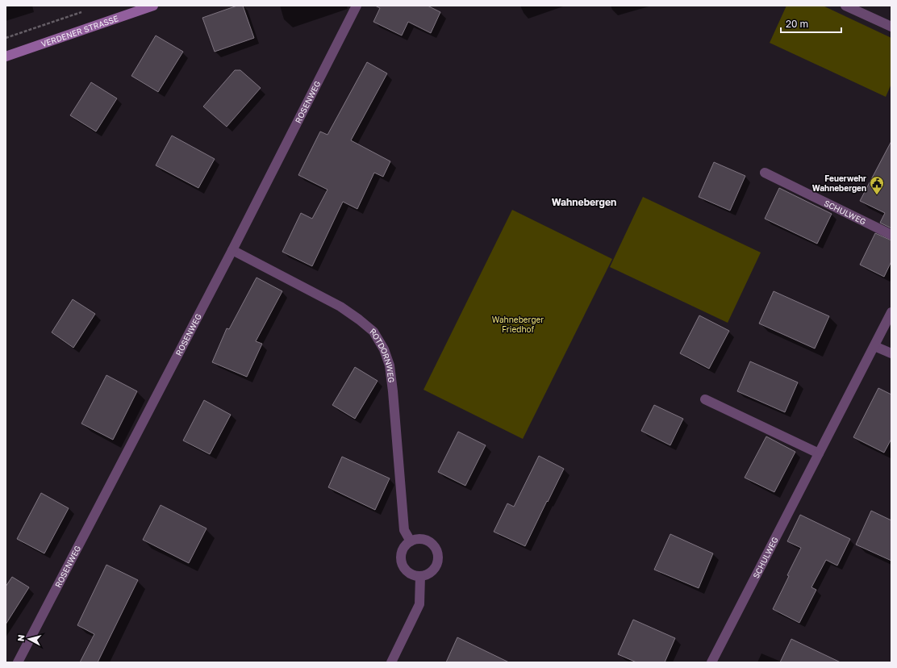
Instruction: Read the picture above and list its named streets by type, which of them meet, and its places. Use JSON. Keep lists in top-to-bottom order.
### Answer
{
  "streets": {
    "street": [
      "VERDENER STRASSE",
      "ROSENWEG",
      "SCHULWEG",
      "ROTDORNWEG"
    ]
  },
  "crossings": [
    ["ROSENWEG", "ROTDORNWEG"]
  ],
  "districts": ["Wahnebergen"],
  "parks": ["Wahneberger Friedhof"],
  "places": {
    "public building": ["Feuerwehr Wahnebergen"]
  },
  "scale_bar": "20 m",
  "north": "left"
}
